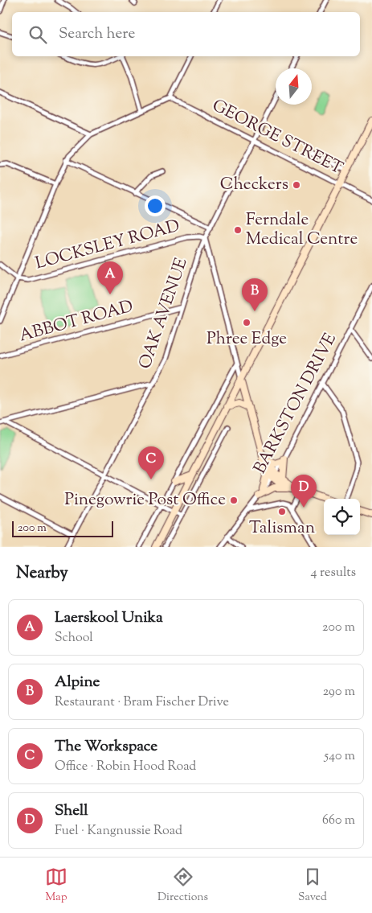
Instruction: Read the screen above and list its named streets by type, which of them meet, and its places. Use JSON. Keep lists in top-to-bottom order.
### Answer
{
  "streets": {
    "street": [
      "GEORGE STREET",
      "LOCKSLEY ROAD",
      "OAK AVENUE",
      "ABBOT ROAD",
      "BARKSTON DRIVE"
    ]
  },
  "crossings": [
    ["GEORGE STREET", "OAK AVENUE"],
    ["LOCKSLEY ROAD", "OAK AVENUE"],
    ["OAK AVENUE", "ABBOT ROAD"]
  ],
  "places": [
    "Checkers",
    "Ferndale Medical Centre",
    "Phree Edge",
    "Pinegowrie Post Office",
    "Talisman"
  ],
  "scale_bar": "200 m",
  "north": "top",
  "page": {
    "search": "Search here",
    "pins": [
      "A",
      "B",
      "C",
      "D"
    ],
    "scale": "200 m",
    "heading": ["Nearby", "4 results"],
    "list": [
      {
        "mark": "A",
        "name": "Laerskool Unika",
        "note": "School",
        "value": "200 m"
      },
      {
        "mark": "B",
        "name": "Alpine",
        "note": "Restaurant · Bram Fischer Drive",
        "value": "290 m"
      },
      {
        "mark": "C",
        "name": "The Workspace",
        "note": "Office · Robin Hood Road",
        "value": "540 m"
      },
      {
        "mark": "D",
        "name": "Shell",
        "note": "Fuel · Kangnussie Road",
        "value": "660 m"
      }
    ],
    "nav": ["Map", "Directions", "Saved"]
  }
}
